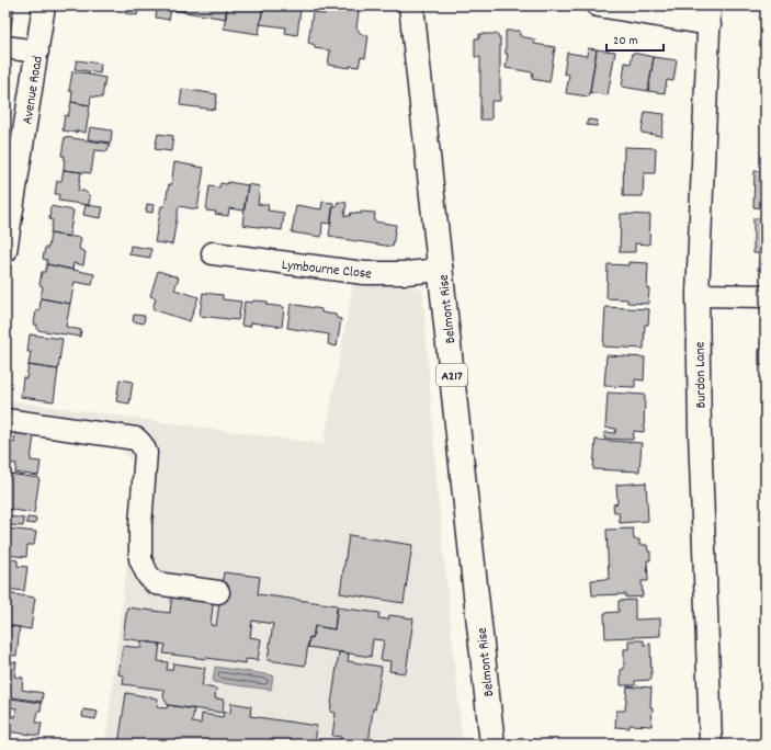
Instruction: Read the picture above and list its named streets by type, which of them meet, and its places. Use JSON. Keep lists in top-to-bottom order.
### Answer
{
  "streets": {
    "highway": ["Belmont Rise", "A217"],
    "street": ["Avenue Road", "Lymbourne Close", "Burdon Lane"]
  },
  "crossings": [
    ["Lymbourne Close", "Belmont Rise"]
  ],
  "scale_bar": "20 m"
}
